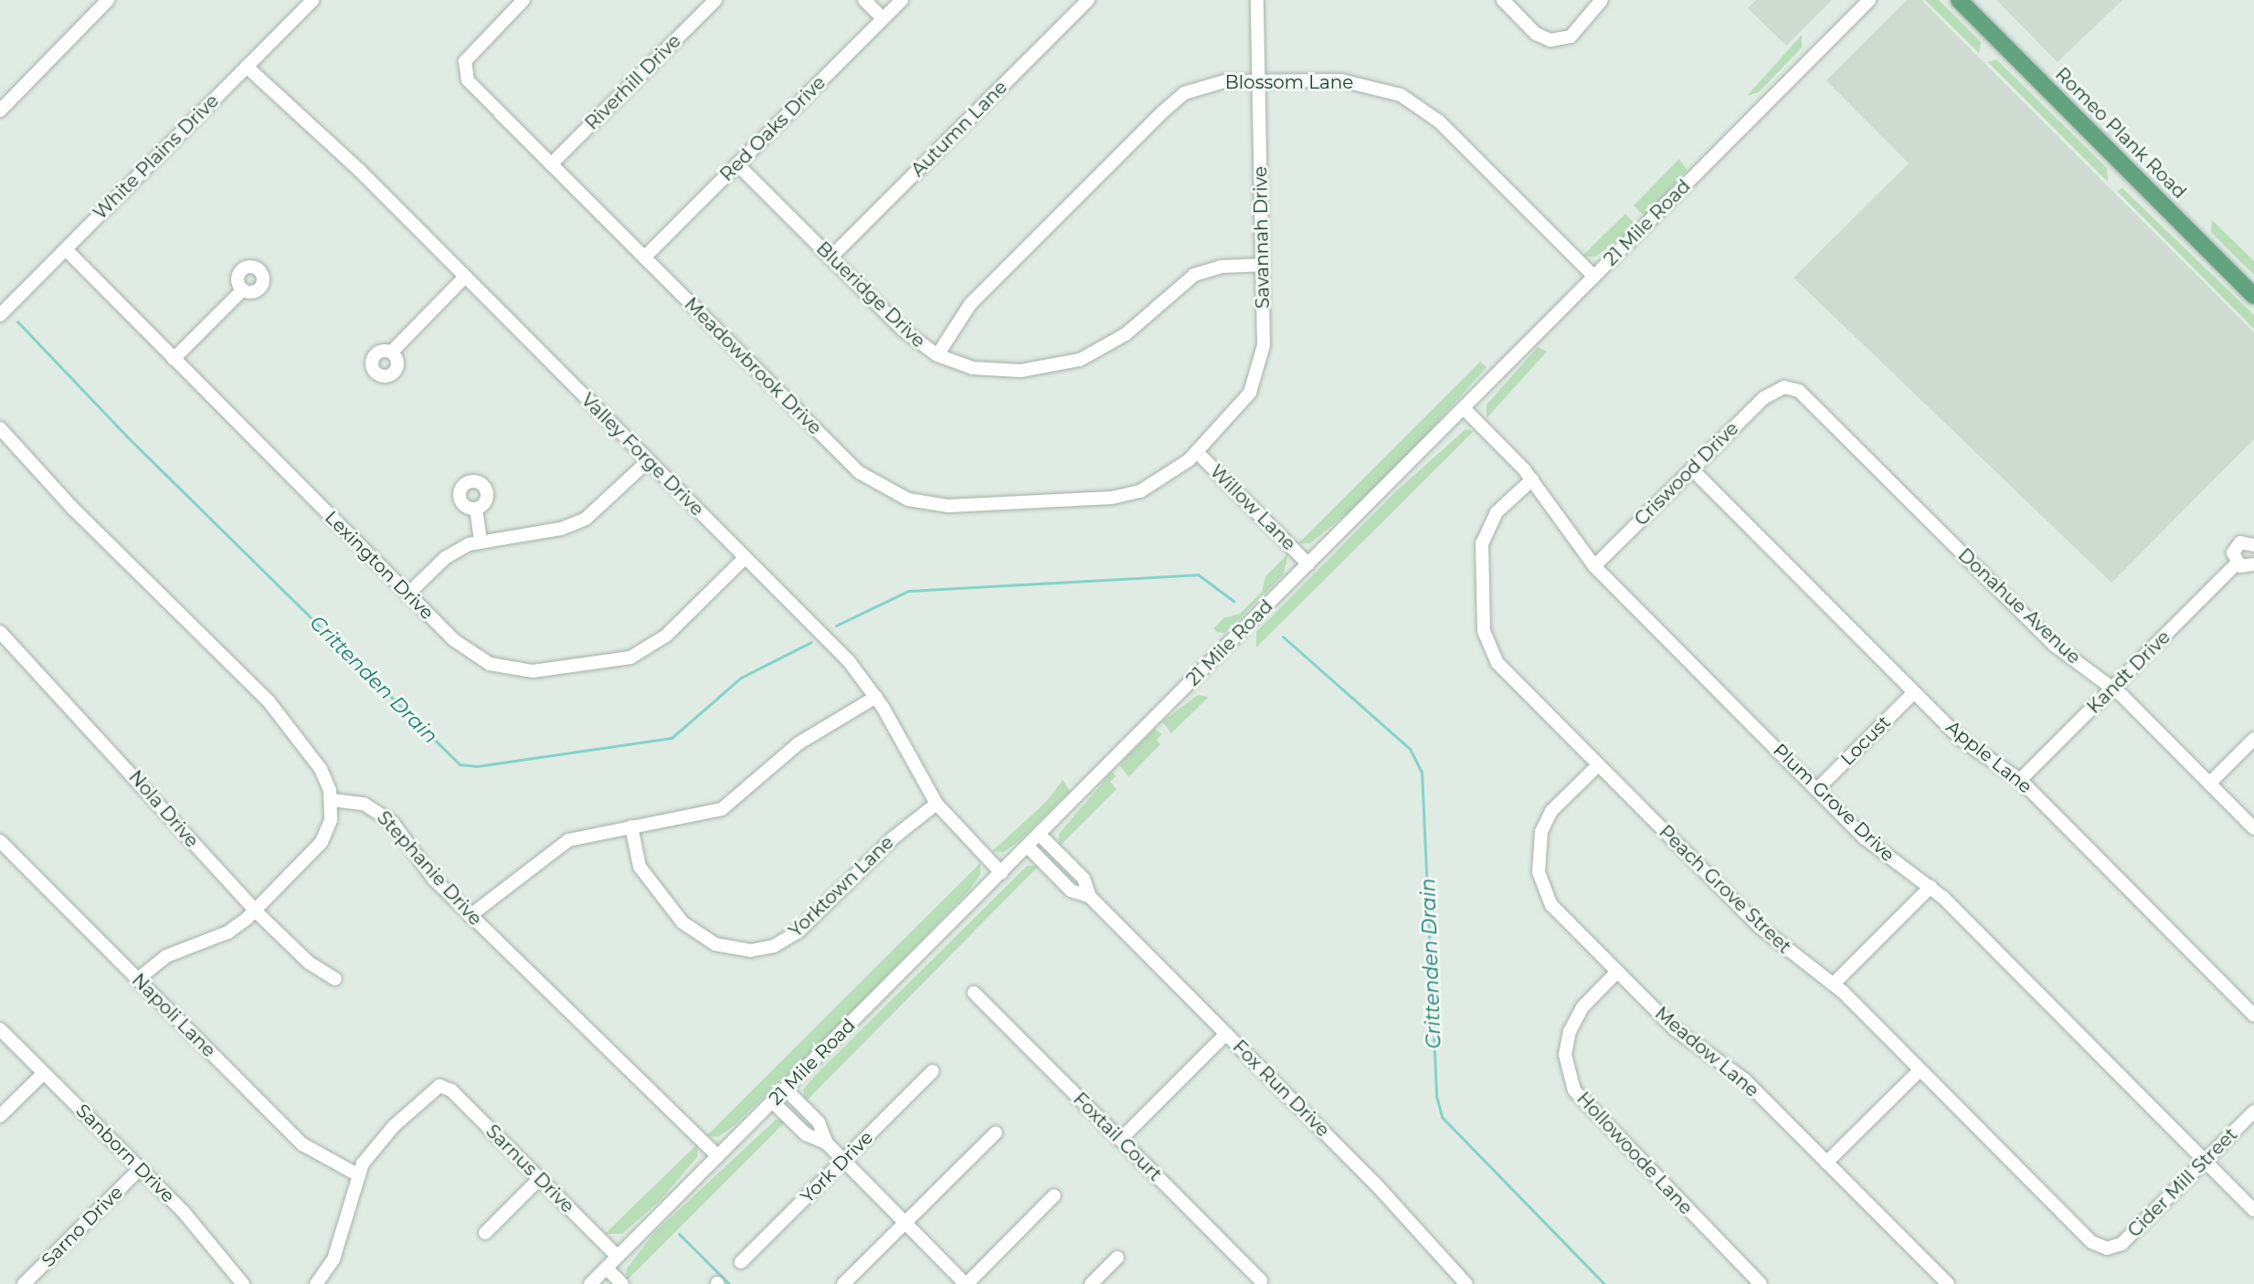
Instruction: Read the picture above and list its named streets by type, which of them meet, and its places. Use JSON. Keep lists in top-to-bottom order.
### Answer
{
  "streets": {
    "main road": ["Romeo Plank Road"],
    "street": [
      "Riverhill Drive",
      "Blossom Lane",
      "Red Oaks Drive",
      "Autumn Lane",
      "White Plains Drive",
      "21 Mile Road",
      "Savannah Drive",
      "Blueridge Drive",
      "Meadowbrook Drive",
      "Valley Forge Drive",
      "Criswood Drive",
      "Willow Lane",
      "Lexington Drive",
      "Donahue Avenue",
      "Kandt Drive",
      "Locust",
      "Apple Lane",
      "Plum Grove Drive",
      "Nola Drive",
      "Stephanie Drive",
      "Yorktown Lane",
      "Peach Grove Street",
      "Napoli Lane",
      "Meadow Lane",
      "Fox Run Drive",
      "Foxtail Court",
      "Sanborn Drive",
      "Hollowoode Lane",
      "York Drive",
      "Sarnus Drive",
      "Cider Mill Street",
      "Sarno Drive"
    ]
  },
  "crossings": [
    ["Riverhill Drive", "Meadowbrook Drive"],
    ["Blossom Lane", "21 Mile Road"],
    ["Blossom Lane", "Savannah Drive"],
    ["Blossom Lane", "Blueridge Drive"],
    ["Red Oaks Drive", "Blueridge Drive"],
    ["Red Oaks Drive", "Meadowbrook Drive"],
    ["Autumn Lane", "Blueridge Drive"],
    ["White Plains Drive", "Valley Forge Drive"],
    ["White Plains Drive", "Lexington Drive"],
    ["21 Mile Road", "Valley Forge Drive"],
    ["21 Mile Road", "Willow Lane"],
    ["21 Mile Road", "Plum Grove Drive"],
    ["21 Mile Road", "Stephanie Drive"],
    ["21 Mile Road", "Fox Run Drive"],
    ["21 Mile Road", "Sarnus Drive"],
    ["Savannah Drive", "Blueridge Drive"],
    ["Savannah Drive", "Meadowbrook Drive"],
    ["Savannah Drive", "Willow Lane"],
    ["Meadowbrook Drive", "Willow Lane"],
    ["Valley Forge Drive", "Lexington Drive"],
    ["Valley Forge Drive", "Yorktown Lane"],
    ["Criswood Drive", "Donahue Avenue"],
    ["Criswood Drive", "Apple Lane"],
    ["Criswood Drive", "Plum Grove Drive"],
    ["Donahue Avenue", "Kandt Drive"],
    ["Kandt Drive", "Apple Lane"],
    ["Locust", "Apple Lane"],
    ["Locust", "Plum Grove Drive"],
    ["Plum Grove Drive", "Peach Grove Street"],
    ["Plum Grove Drive", "Cider Mill Street"],
    ["Peach Grove Street", "Meadow Lane"],
    ["Peach Grove Street", "Cider Mill Street"],
    ["Napoli Lane", "Sarnus Drive"],
    ["Meadow Lane", "Hollowoode Lane"],
    ["Sanborn Drive", "Sarno Drive"]
  ],
  "water": ["Crittenden Drain"]
}
